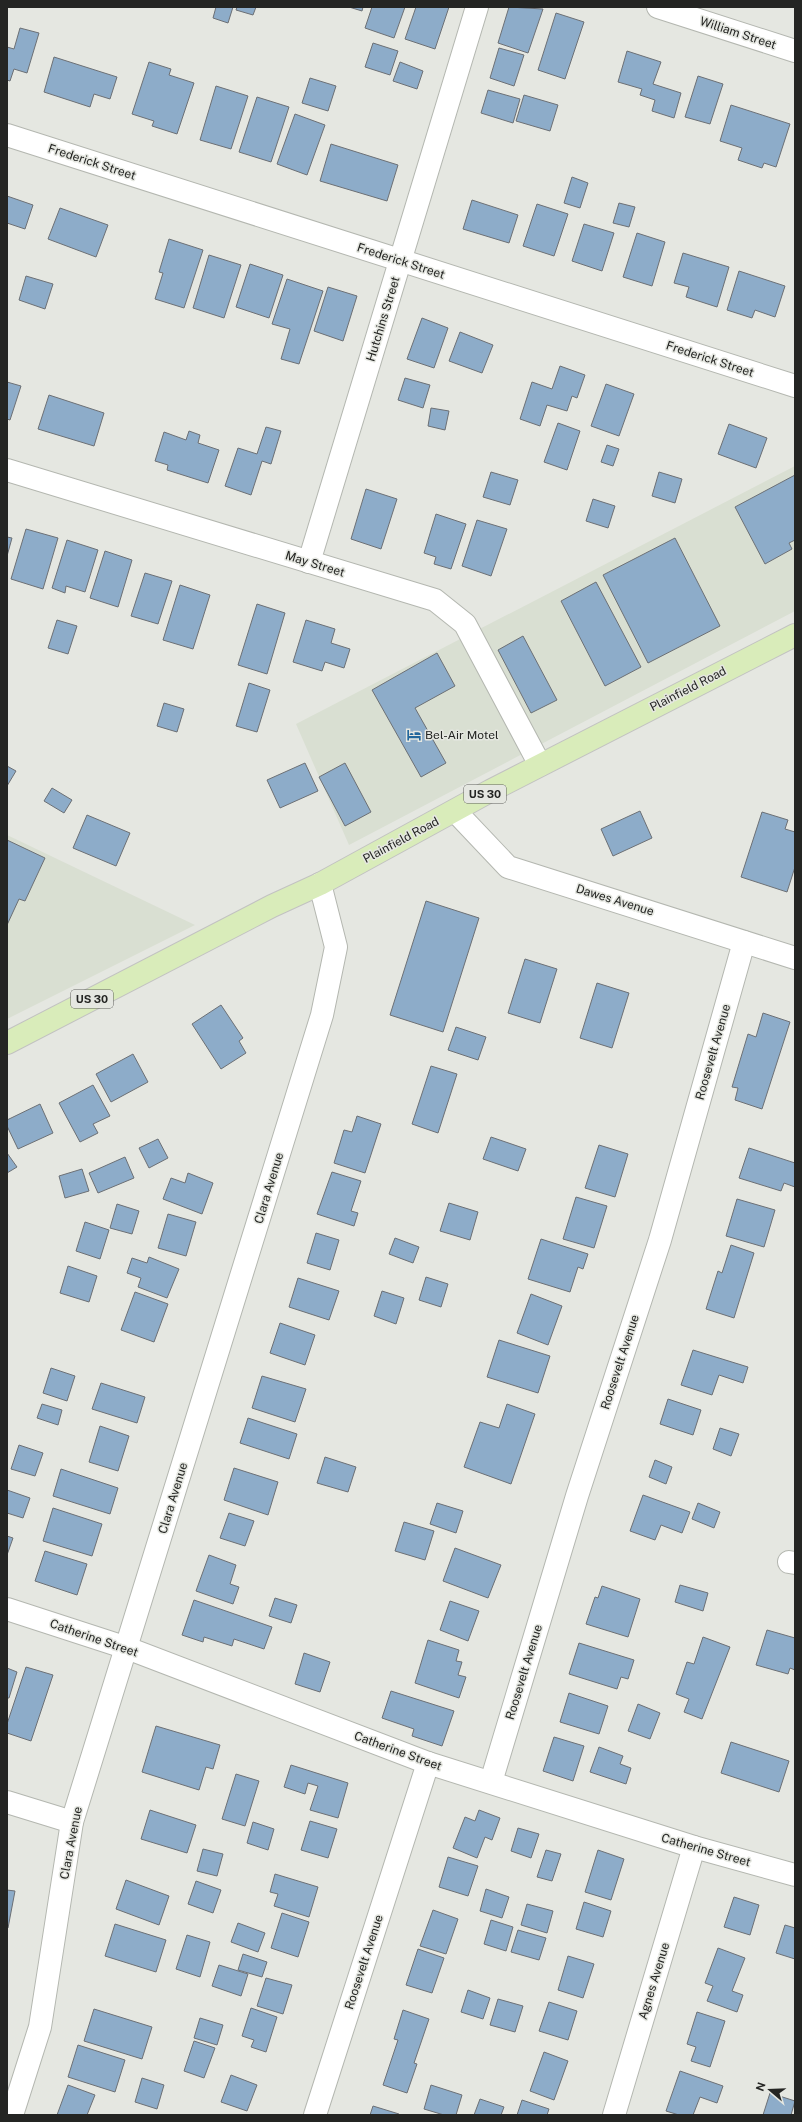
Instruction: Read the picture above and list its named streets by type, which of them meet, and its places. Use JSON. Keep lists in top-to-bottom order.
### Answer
{
  "streets": {
    "main road": ["Plainfield Road", "US 30"],
    "street": [
      "William Street",
      "Frederick Street",
      "Hutchins Street",
      "May Street",
      "Dawes Avenue",
      "Roosevelt Avenue",
      "Clara Avenue",
      "Catherine Street",
      "Agnes Avenue"
    ]
  },
  "crossings": [
    ["Frederick Street", "Hutchins Street"],
    ["Hutchins Street", "May Street"],
    ["May Street", "Plainfield Road"],
    ["Plainfield Road", "Dawes Avenue"],
    ["Plainfield Road", "Clara Avenue"],
    ["Dawes Avenue", "Roosevelt Avenue"],
    ["Roosevelt Avenue", "Catherine Street"],
    ["Clara Avenue", "Catherine Street"],
    ["Catherine Street", "Agnes Avenue"]
  ],
  "places": {
    "hotel": ["Bel-Air Motel"]
  },
  "north": "left"
}
